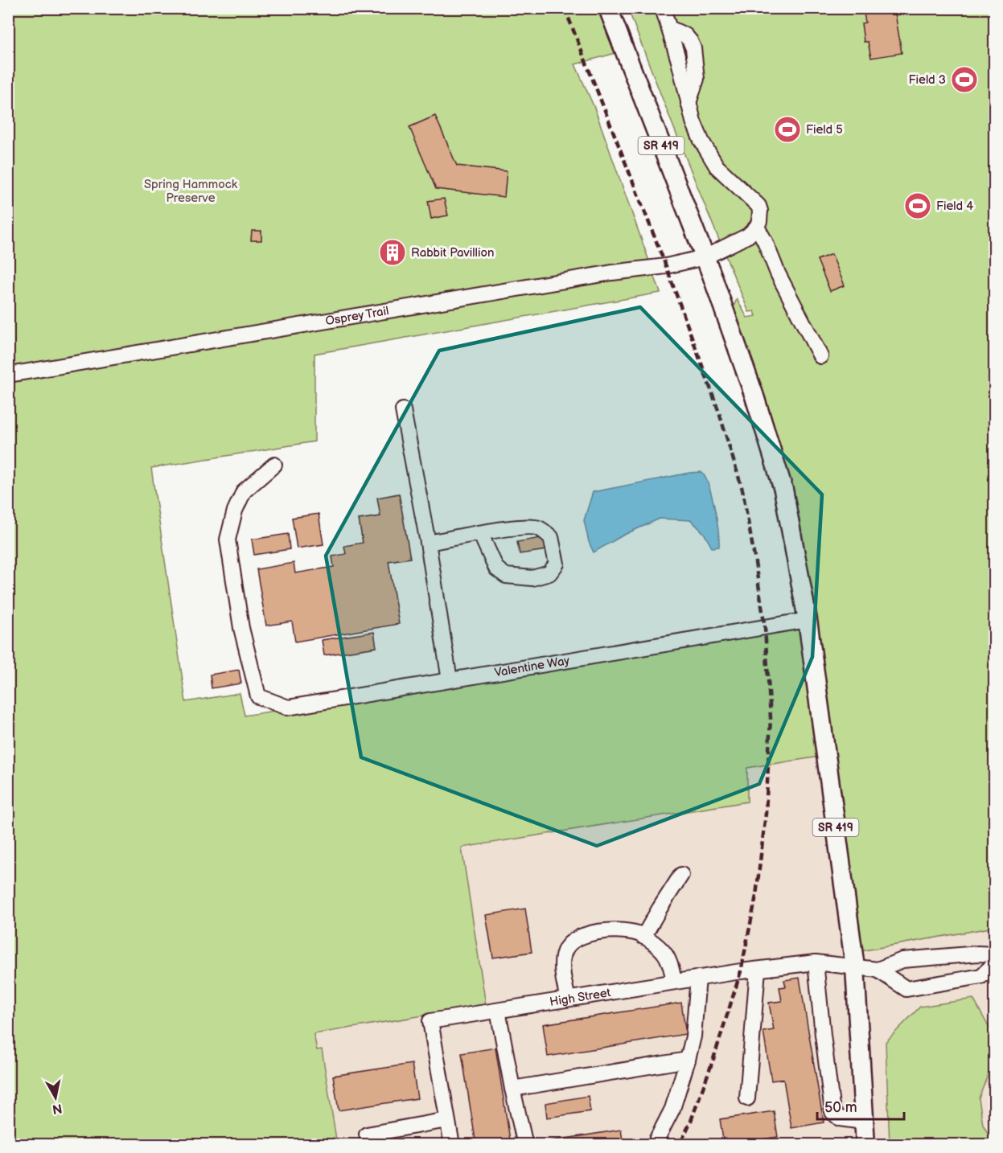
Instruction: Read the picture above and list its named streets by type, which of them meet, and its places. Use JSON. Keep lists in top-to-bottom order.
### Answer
{
  "streets": {
    "main road": ["SR 419"],
    "street": ["Osprey Trail", "Valentine Way", "High Street"]
  },
  "crossings": [
    ["SR 419", "Osprey Trail"],
    ["SR 419", "Valentine Way"],
    ["SR 419", "High Street"]
  ],
  "parks": ["Spring Hammock Preserve"],
  "places": {
    "sports": ["Field 3", "Field 5", "Field 4"],
    "building": ["Rabbit Pavillion"]
  },
  "scale_bar": "50 m",
  "north": "bottom"
}
